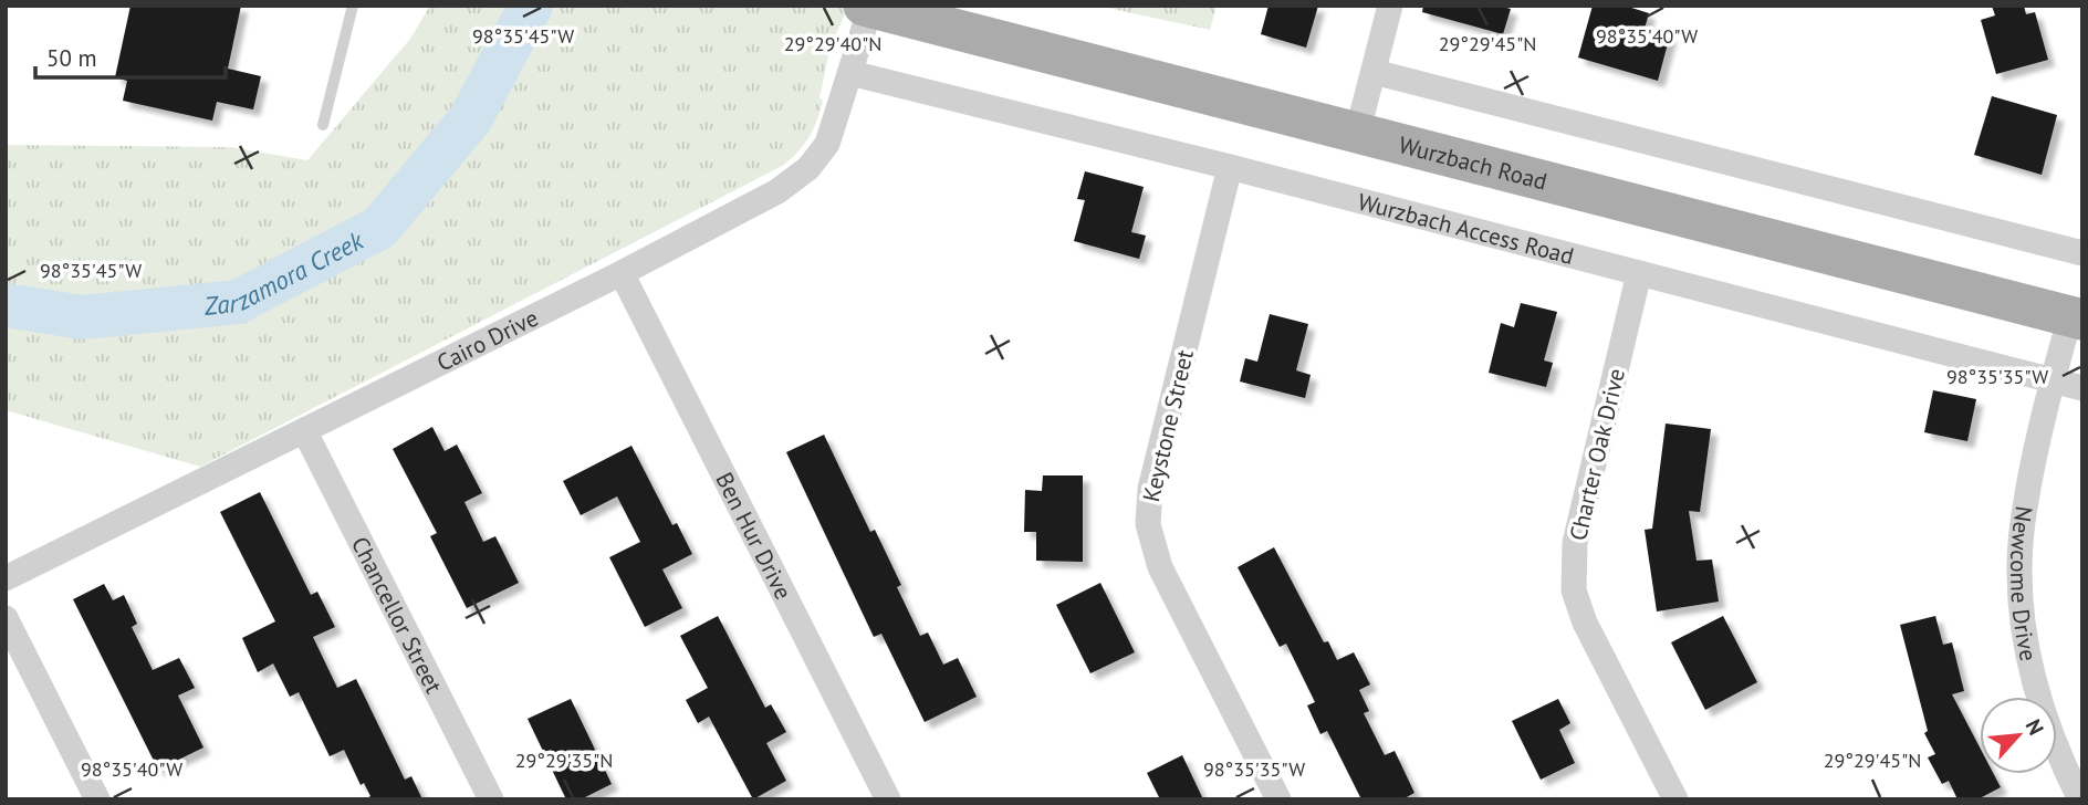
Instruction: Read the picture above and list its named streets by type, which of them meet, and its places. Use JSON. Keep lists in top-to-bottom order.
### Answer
{
  "streets": {
    "main road": ["Wurzbach Road"],
    "street": [
      "Wurzbach Access Road",
      "Cairo Drive",
      "Keystone Street",
      "Charter Oak Drive",
      "Ben Hur Drive",
      "Newcome Drive",
      "Chancellor Street"
    ]
  },
  "crossings": [
    ["Wurzbach Road", "Cairo Drive"],
    ["Wurzbach Road", "Newcome Drive"],
    ["Wurzbach Access Road", "Cairo Drive"],
    ["Wurzbach Access Road", "Keystone Street"],
    ["Wurzbach Access Road", "Charter Oak Drive"],
    ["Wurzbach Access Road", "Newcome Drive"],
    ["Cairo Drive", "Ben Hur Drive"],
    ["Cairo Drive", "Chancellor Street"]
  ],
  "water": ["Zarzamora Creek"],
  "scale_bar": "50 m",
  "north": "top right",
  "coordinates": [
    "98°35'45\"W",
    "98°35'40\"W",
    "29°29'40\"N",
    "29°29'45\"N",
    "98°35'35\"W",
    "29°29'35\"N"
  ]
}
